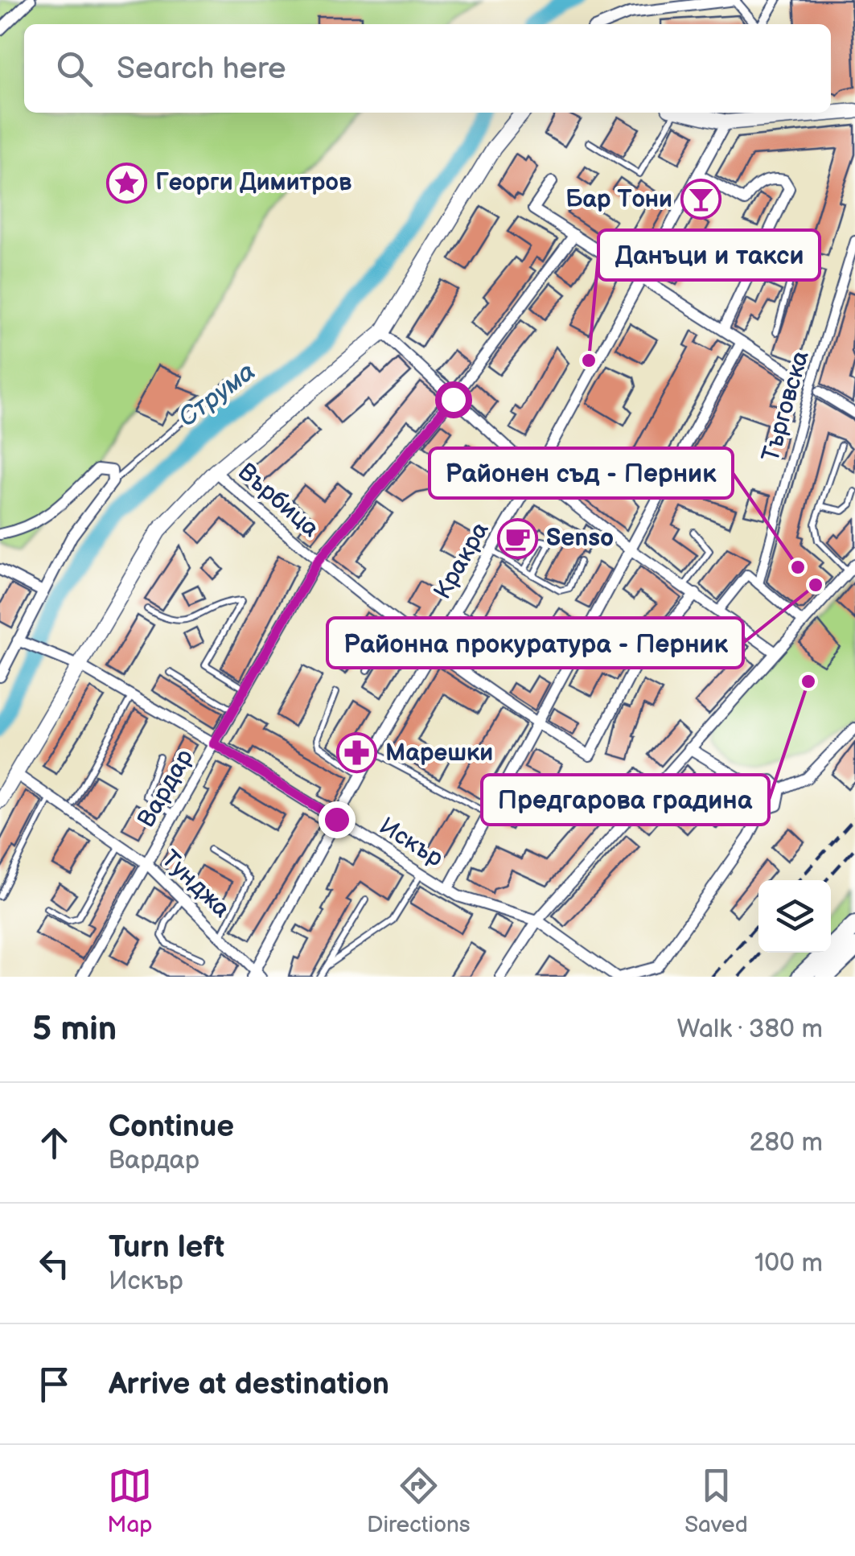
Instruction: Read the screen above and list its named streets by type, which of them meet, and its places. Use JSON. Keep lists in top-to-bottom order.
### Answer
{
  "streets": {
    "street": [
      "Търговска",
      "Върбица",
      "Кракра",
      "Вардар",
      "Искър",
      "Тунджа"
    ]
  },
  "crossings": [
    ["Върбица", "Кракра"],
    ["Върбица", "Вардар"],
    ["Кракра", "Искър"],
    ["Кракра", "Тунджа"],
    ["Вардар", "Искър"],
    ["Вардар", "Тунджа"]
  ],
  "water": ["Струма"],
  "places": {
    "place": ["Георги Димитров"],
    "bar": ["Бар Тони"],
    "other": [
      "Данъци и такси",
      "Районен съд - Перник",
      "Районна прокуратура - Перник",
      "Предгарова градина"
    ],
    "cafe": ["Senso"],
    "pharmacy": ["Марешки"]
  },
  "page": {
    "search": "Search here",
    "heading": ["5 min", "Walk · 380 m"],
    "list": [
      ["Continue", "Вардар", "280 m"],
      ["Turn left", "Искър", "100 m"],
      "Arrive at destination"
    ],
    "nav": ["Map", "Directions", "Saved"]
  }
}
